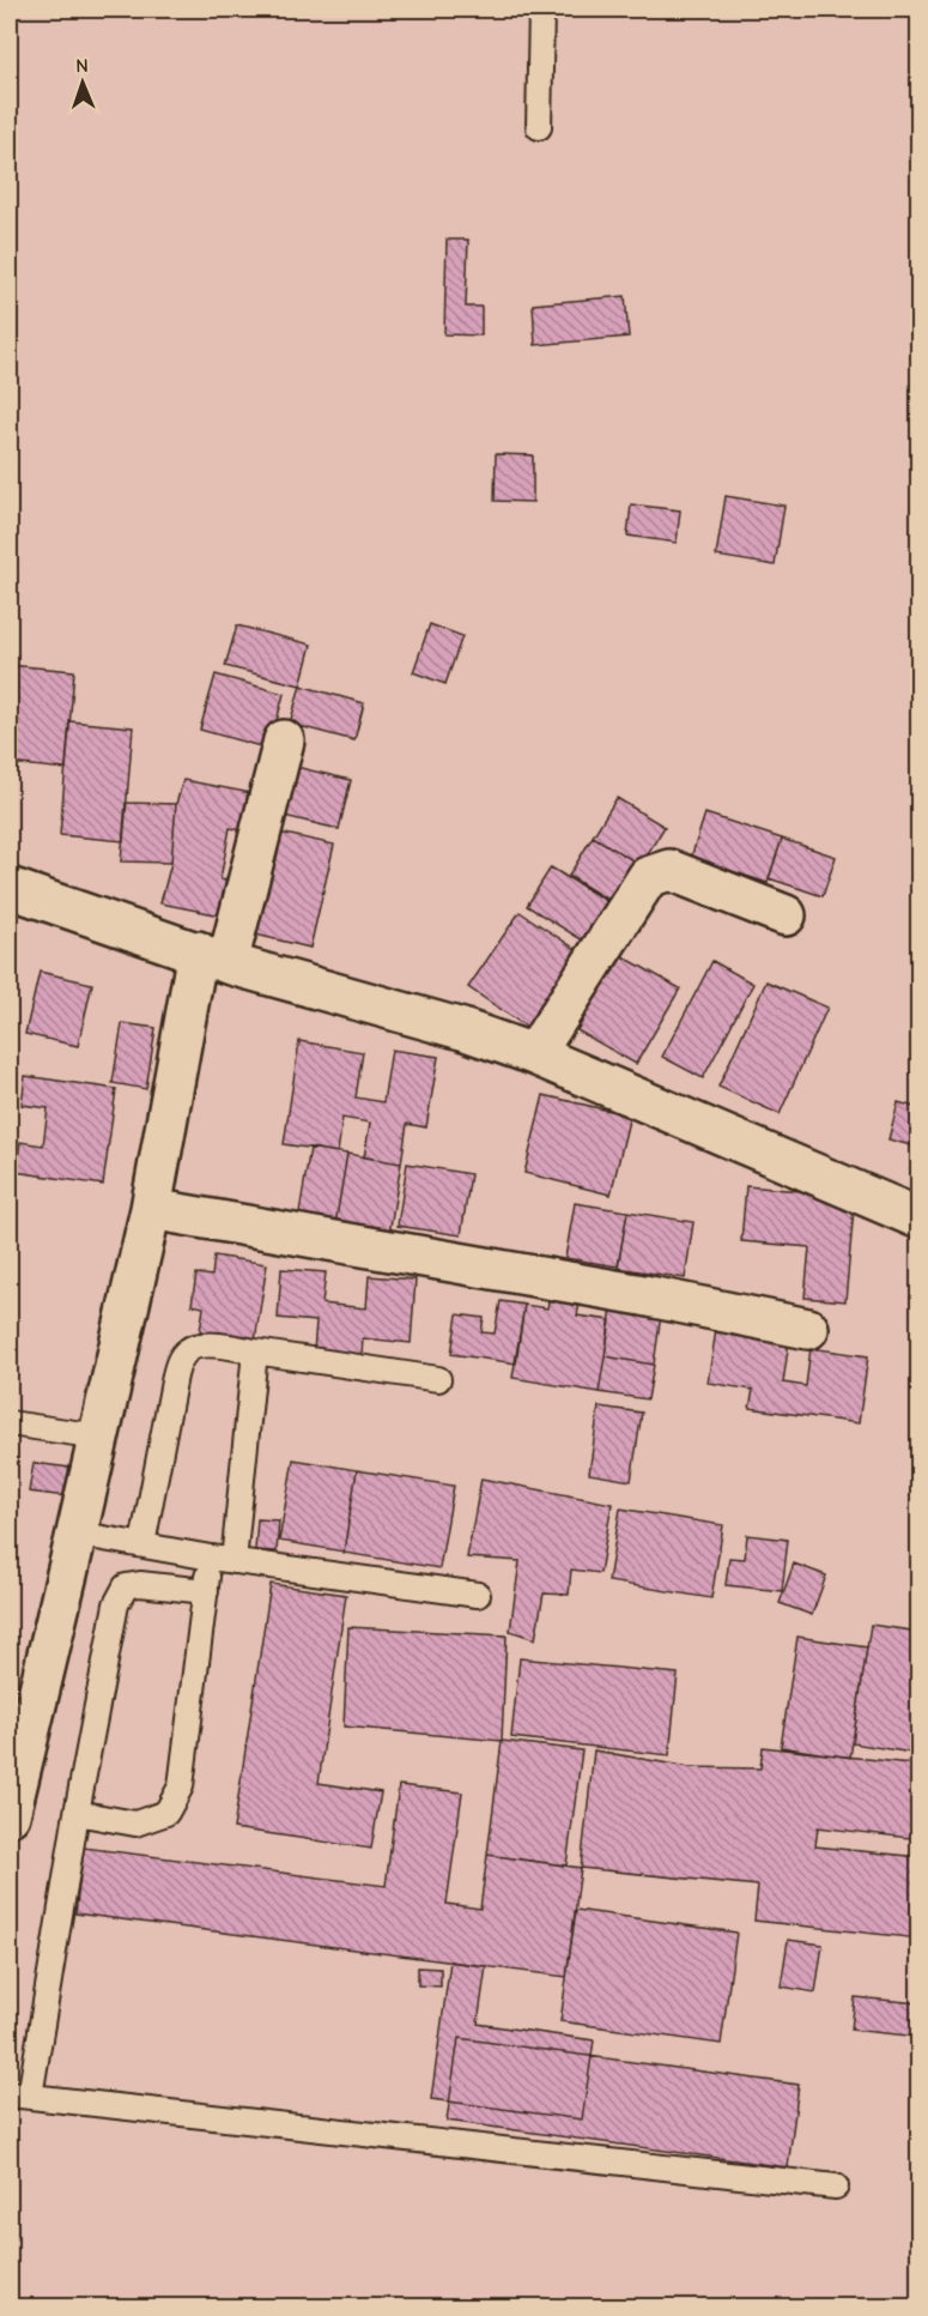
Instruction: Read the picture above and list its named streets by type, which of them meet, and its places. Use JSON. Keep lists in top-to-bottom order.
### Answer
{
  "north": "top"
}
